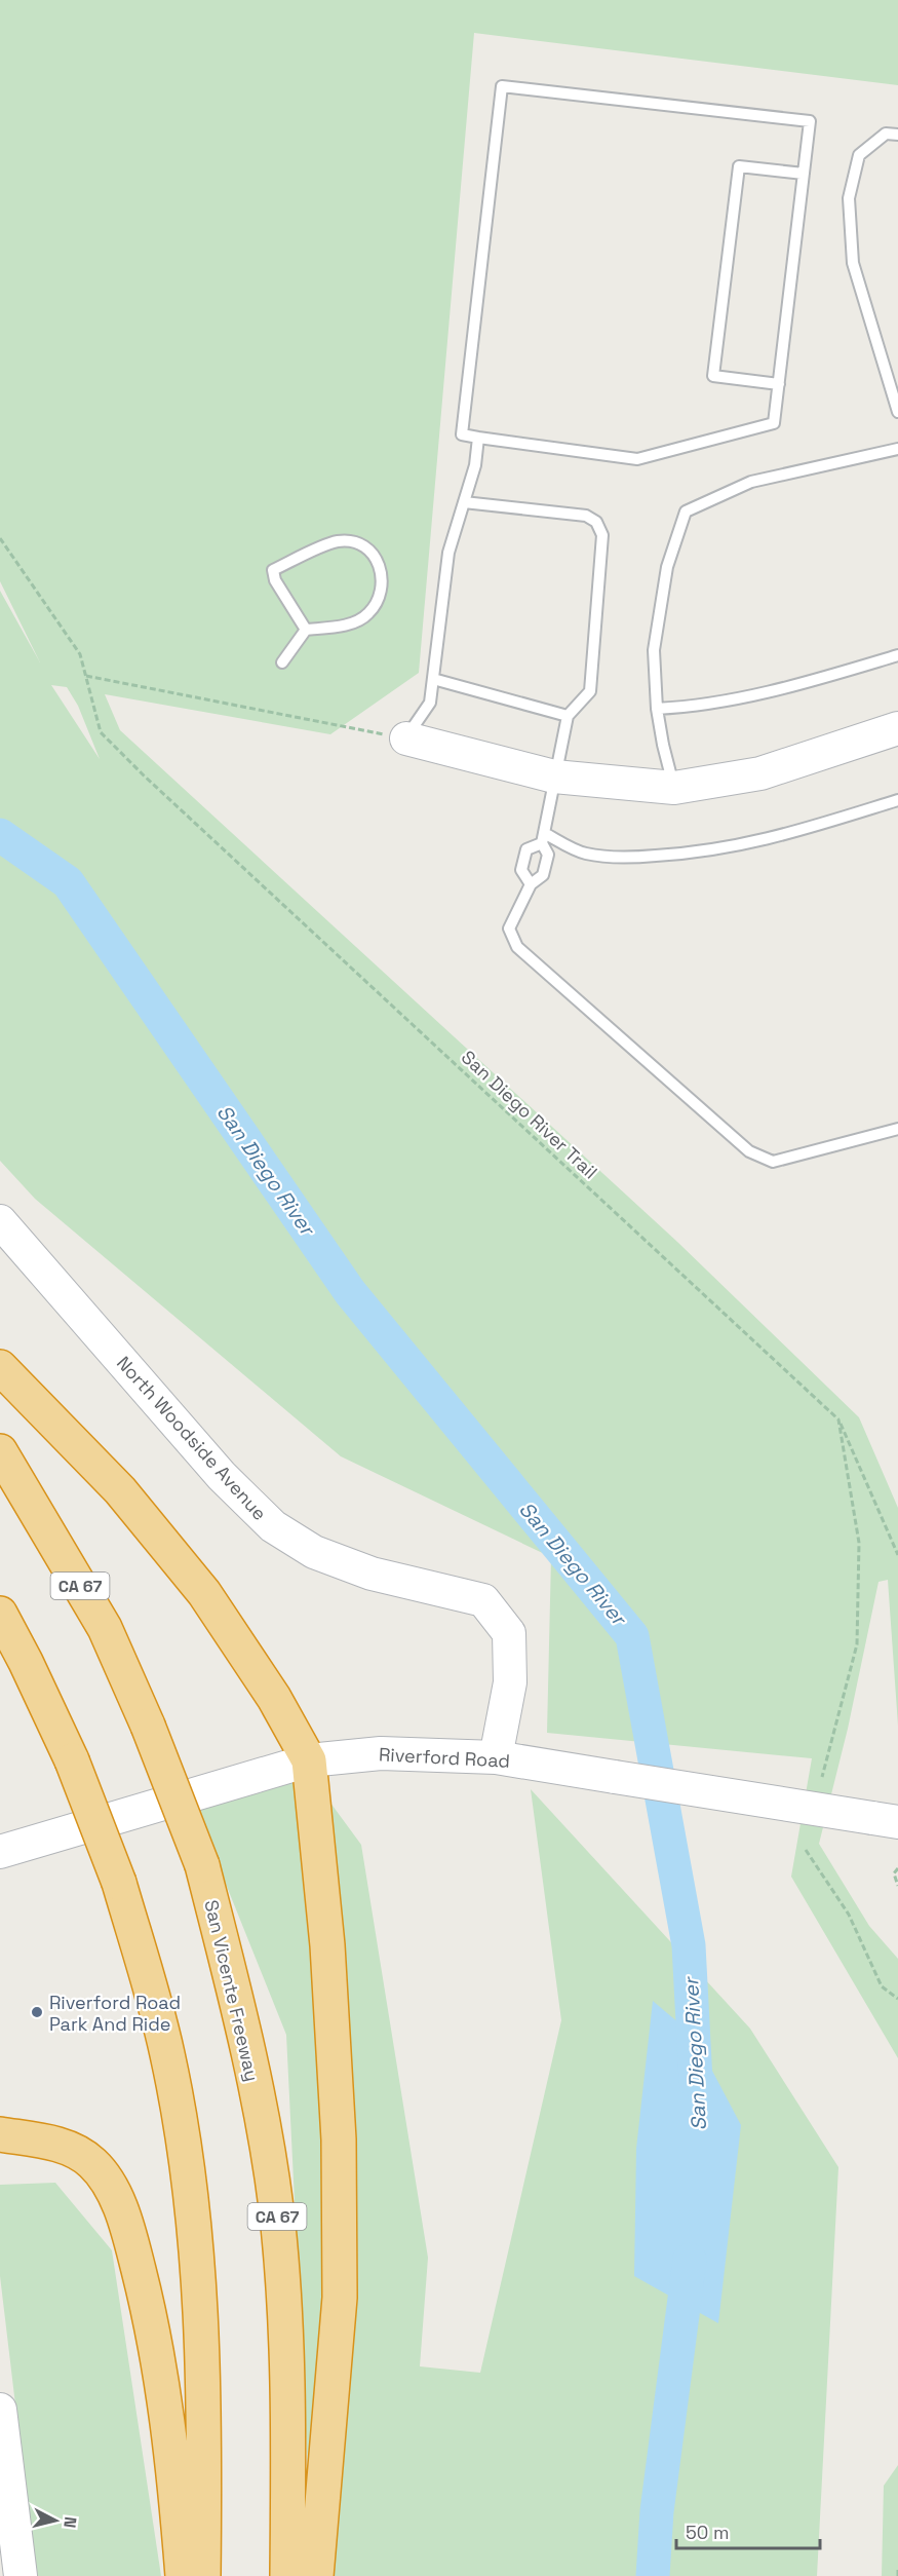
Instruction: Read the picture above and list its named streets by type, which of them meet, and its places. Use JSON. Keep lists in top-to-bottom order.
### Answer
{
  "streets": {
    "highway": ["CA 67", "San Vicente Freeway"],
    "street": ["North Woodside Avenue", "Riverford Road"],
    "path": ["San Diego River Trail"]
  },
  "crossings": [
    ["North Woodside Avenue", "Riverford Road"]
  ],
  "water": ["San Diego River"],
  "places": ["Riverford Road Park And Ride"],
  "scale_bar": "50 m",
  "north": "right"
}
